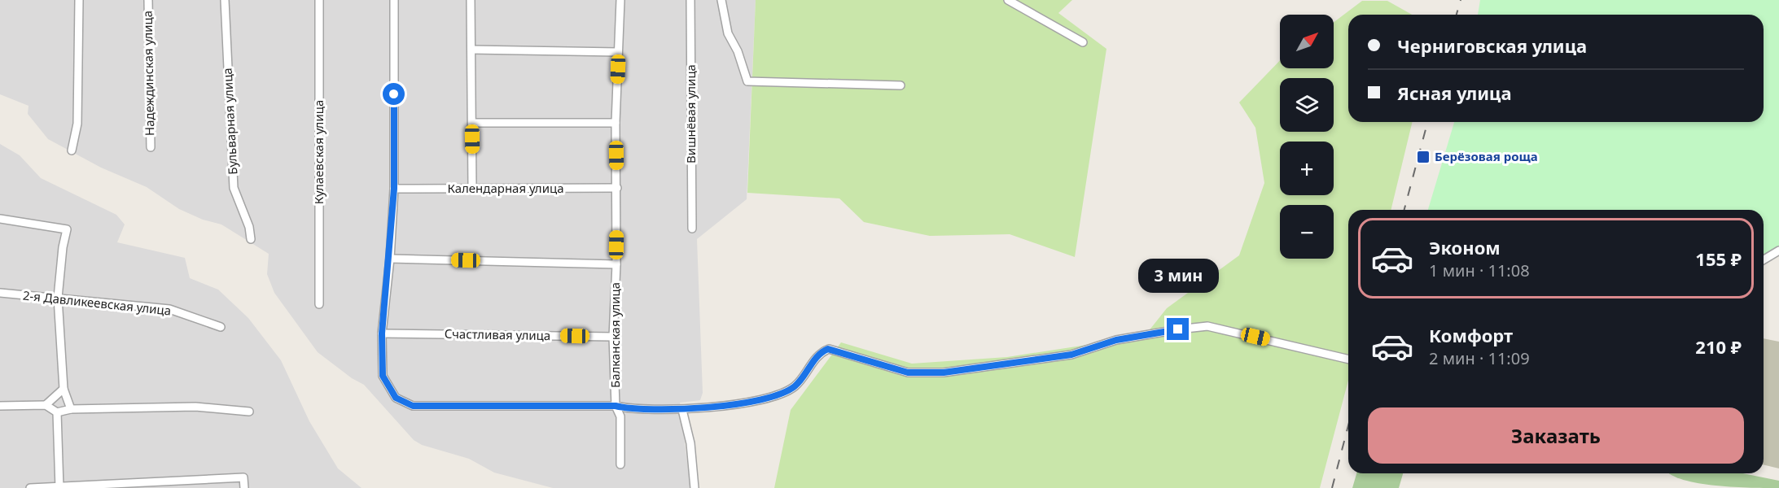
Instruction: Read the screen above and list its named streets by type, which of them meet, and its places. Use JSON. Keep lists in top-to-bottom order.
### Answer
{
  "streets": {
    "street": [
      "Надеждинская улица",
      "Вишнёвая улица",
      "Бульварная улица",
      "Кулаевская улица",
      "Календарная улица",
      "2-я Давликеевская улица",
      "Счастливая улица",
      "Балканская улица"
    ]
  },
  "crossings": [
    ["Календарная улица", "Балканская улица"],
    ["Счастливая улица", "Балканская улица"]
  ],
  "places": {
    "transit": ["Берёзовая роща"]
  },
  "north": "top right",
  "page": {
    "map_buttons": ["+", "−"],
    "banner": ["Черниговская улица", "Ясная улица"],
    "list": [
      {
        "name": "Эконом",
        "note": "1 мин · 11:08",
        "value": "155 ₽"
      },
      {
        "name": "Комфорт",
        "note": "2 мин · 11:09",
        "value": "210 ₽"
      }
    ],
    "bubble": "3 мин",
    "buttons": "Заказать"
  }
}
